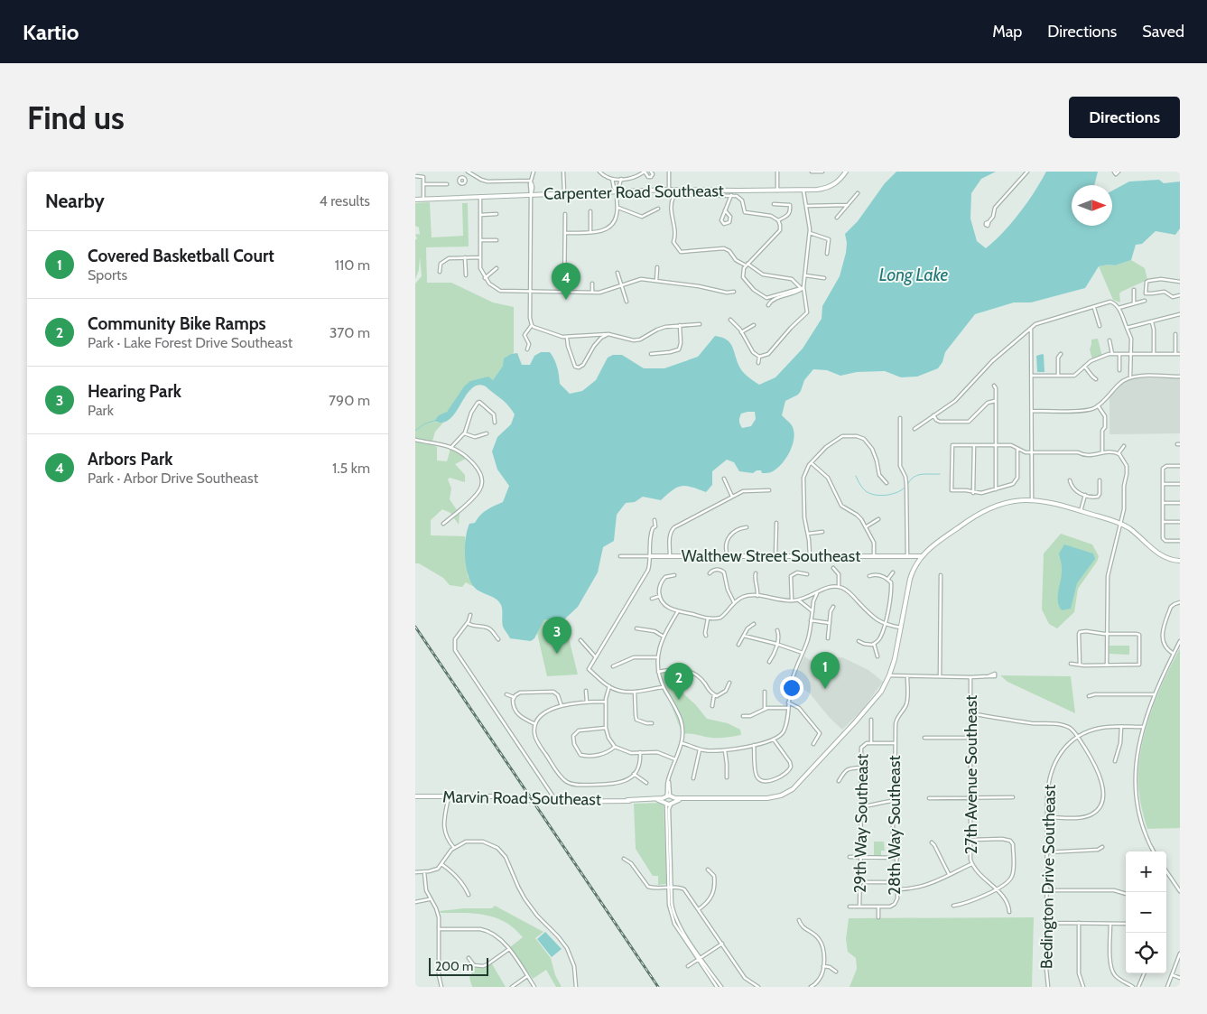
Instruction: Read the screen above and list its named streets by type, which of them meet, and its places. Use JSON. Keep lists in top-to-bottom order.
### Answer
{
  "streets": {
    "street": [
      "Carpenter Road Southeast",
      "Walthew Street Southeast",
      "27th Avenue Southeast",
      "Marvin Road Southeast",
      "29th Way Southeast",
      "28th Way Southeast",
      "Bedington Drive Southeast"
    ]
  },
  "crossings": [
    ["29th Way Southeast", "28th Way Southeast"]
  ],
  "water": ["Long Lake"],
  "scale_bar": "200 m",
  "north": "right",
  "page": {
    "header": "Kartio",
    "nav": ["Map", "Directions", "Saved"],
    "buttons": "Directions",
    "title": "Find us",
    "heading": ["Nearby", "4 results"],
    "list": [
      {
        "mark": "1",
        "name": "Covered Basketball Court",
        "note": "Sports",
        "value": "110 m"
      },
      {
        "mark": "2",
        "name": "Community Bike Ramps",
        "note": "Park · Lake Forest Drive Southeast",
        "value": "370 m"
      },
      {
        "mark": "3",
        "name": "Hearing Park",
        "note": "Park",
        "value": "790 m"
      },
      {
        "mark": "4",
        "name": "Arbors Park",
        "note": "Park · Arbor Drive Southeast",
        "value": "1.5 km"
      }
    ],
    "pins": [
      "4",
      "3",
      "1",
      "2"
    ],
    "map_buttons": ["+", "−"],
    "scale": "200 m"
  }
}
